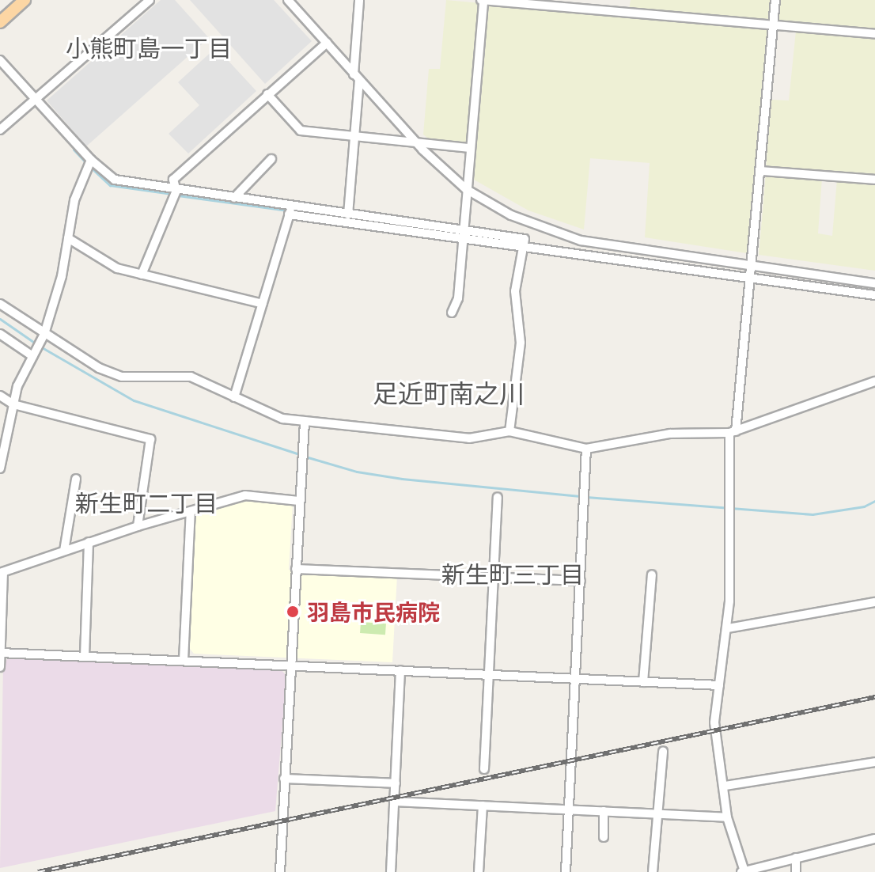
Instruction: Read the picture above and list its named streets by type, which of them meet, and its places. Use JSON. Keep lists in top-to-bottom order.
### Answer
{
  "districts": [
    "小熊町島一丁目",
    "足近町南之川",
    "新生町二丁目",
    "新生町三丁目"
  ],
  "places": ["羽島市民病院"]
}
